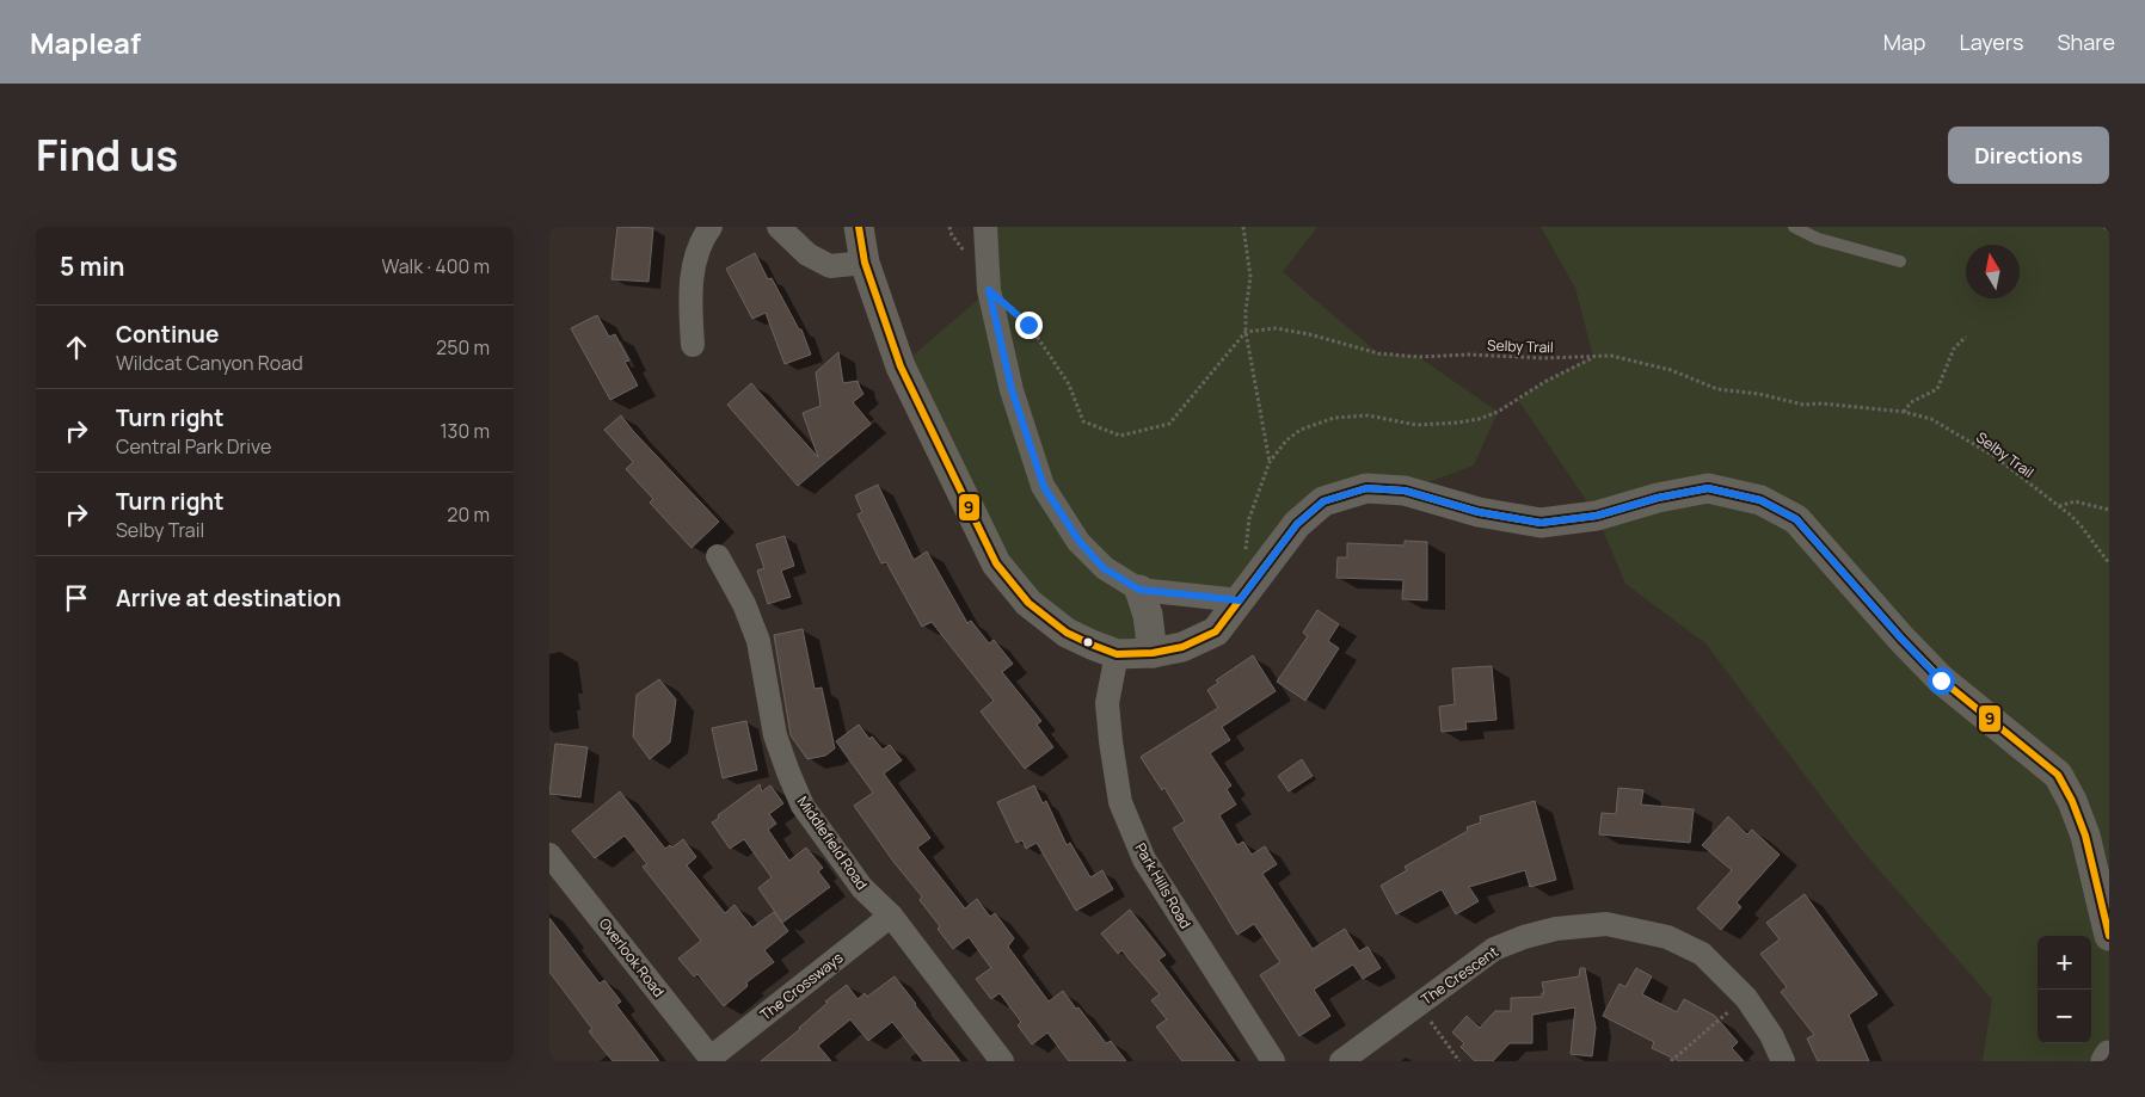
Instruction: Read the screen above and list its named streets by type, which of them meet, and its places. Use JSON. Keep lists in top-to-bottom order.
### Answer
{
  "streets": {
    "street": [
      "Middlefield Road",
      "Park Hills Road",
      "Overlook Road",
      "The Crescent",
      "The Crossways"
    ],
    "path": ["Selby Trail"]
  },
  "crossings": [
    ["Middlefield Road", "The Crossways"],
    ["Overlook Road", "The Crossways"]
  ],
  "lines": ["transit line 9"],
  "north": "top",
  "page": {
    "header": "Mapleaf",
    "nav": ["Map", "Layers", "Share"],
    "title": "Find us",
    "buttons": "Directions",
    "heading": ["5 min", "Walk · 400 m"],
    "list": [
      ["Continue", "Wildcat Canyon Road", "250 m"],
      ["Turn right", "Central Park Drive", "130 m"],
      ["Turn right", "Selby Trail", "20 m"],
      "Arrive at destination"
    ],
    "map_buttons": ["+", "−"]
  }
}
